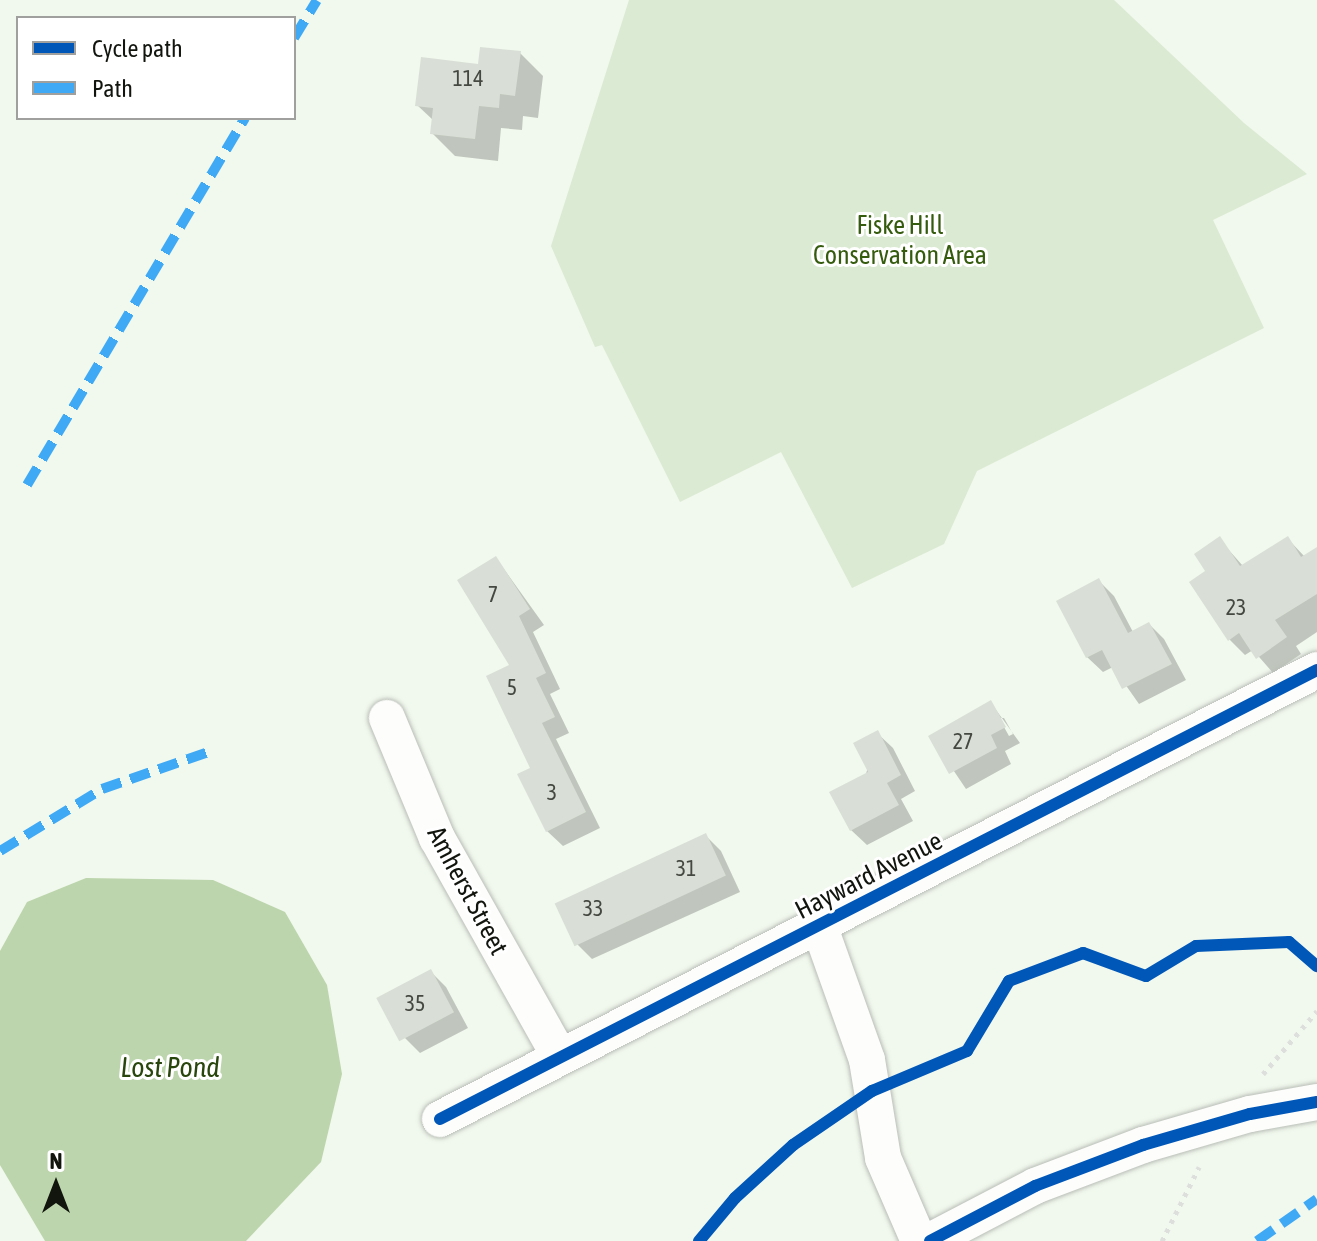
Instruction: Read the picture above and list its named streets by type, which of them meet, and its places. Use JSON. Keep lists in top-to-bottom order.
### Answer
{
  "streets": {
    "street": ["Hayward Avenue", "Amherst Street"]
  },
  "crossings": [
    ["Hayward Avenue", "Amherst Street"]
  ],
  "water": ["Lost Pond"],
  "parks": ["Fiske Hill Conservation Area"],
  "house_numbers": [
    "114",
    "7",
    "23",
    "5",
    "27",
    "3",
    "31",
    "33",
    "35"
  ],
  "legend": ["Cycle path", "Path"],
  "north": "top"
}
